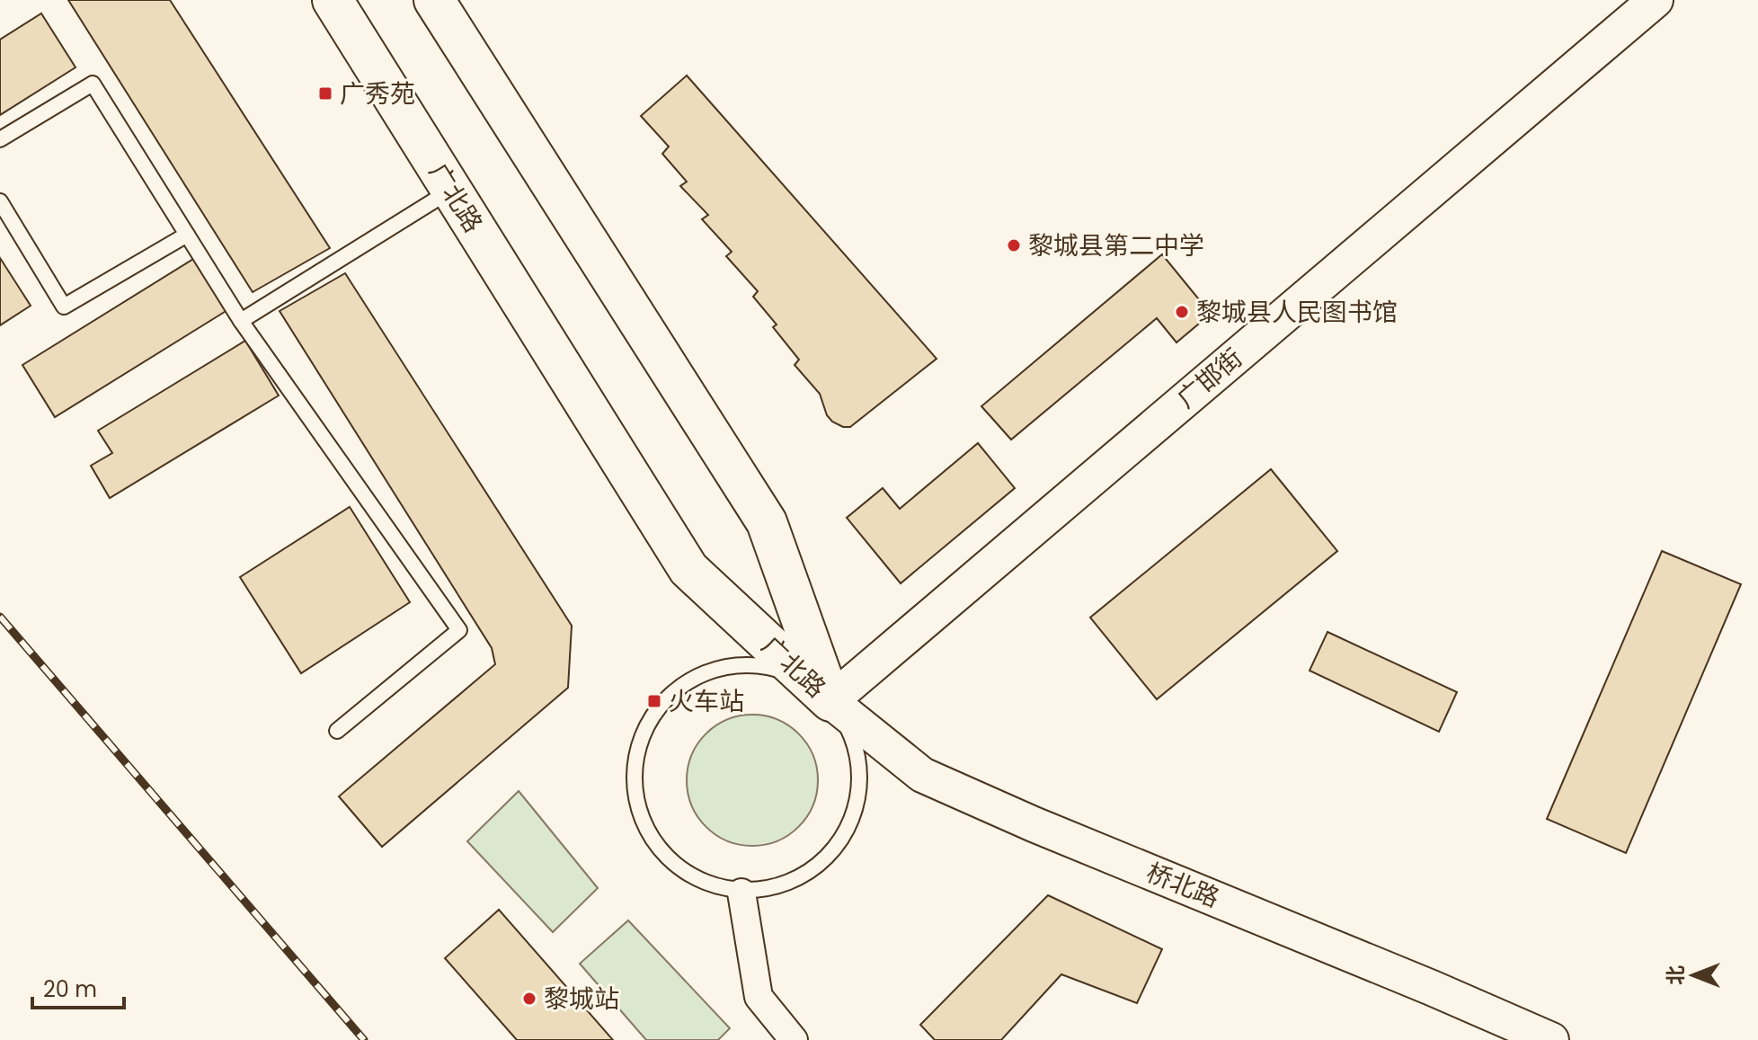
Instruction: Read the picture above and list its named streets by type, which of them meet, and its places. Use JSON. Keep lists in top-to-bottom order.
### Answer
{
  "streets": {
    "main road": ["广北路"],
    "street": ["广邯街", "桥北路"]
  },
  "crossings": [
    ["广北路", "广邯街"],
    ["广北路", "桥北路"],
    ["广邯街", "桥北路"]
  ],
  "places": {
    "transit": ["广秀苑", "火车站"],
    "other": ["黎城县第二中学", "黎城县人民图书馆", "黎城站"]
  },
  "scale_bar": "20 m",
  "north": "left"
}
